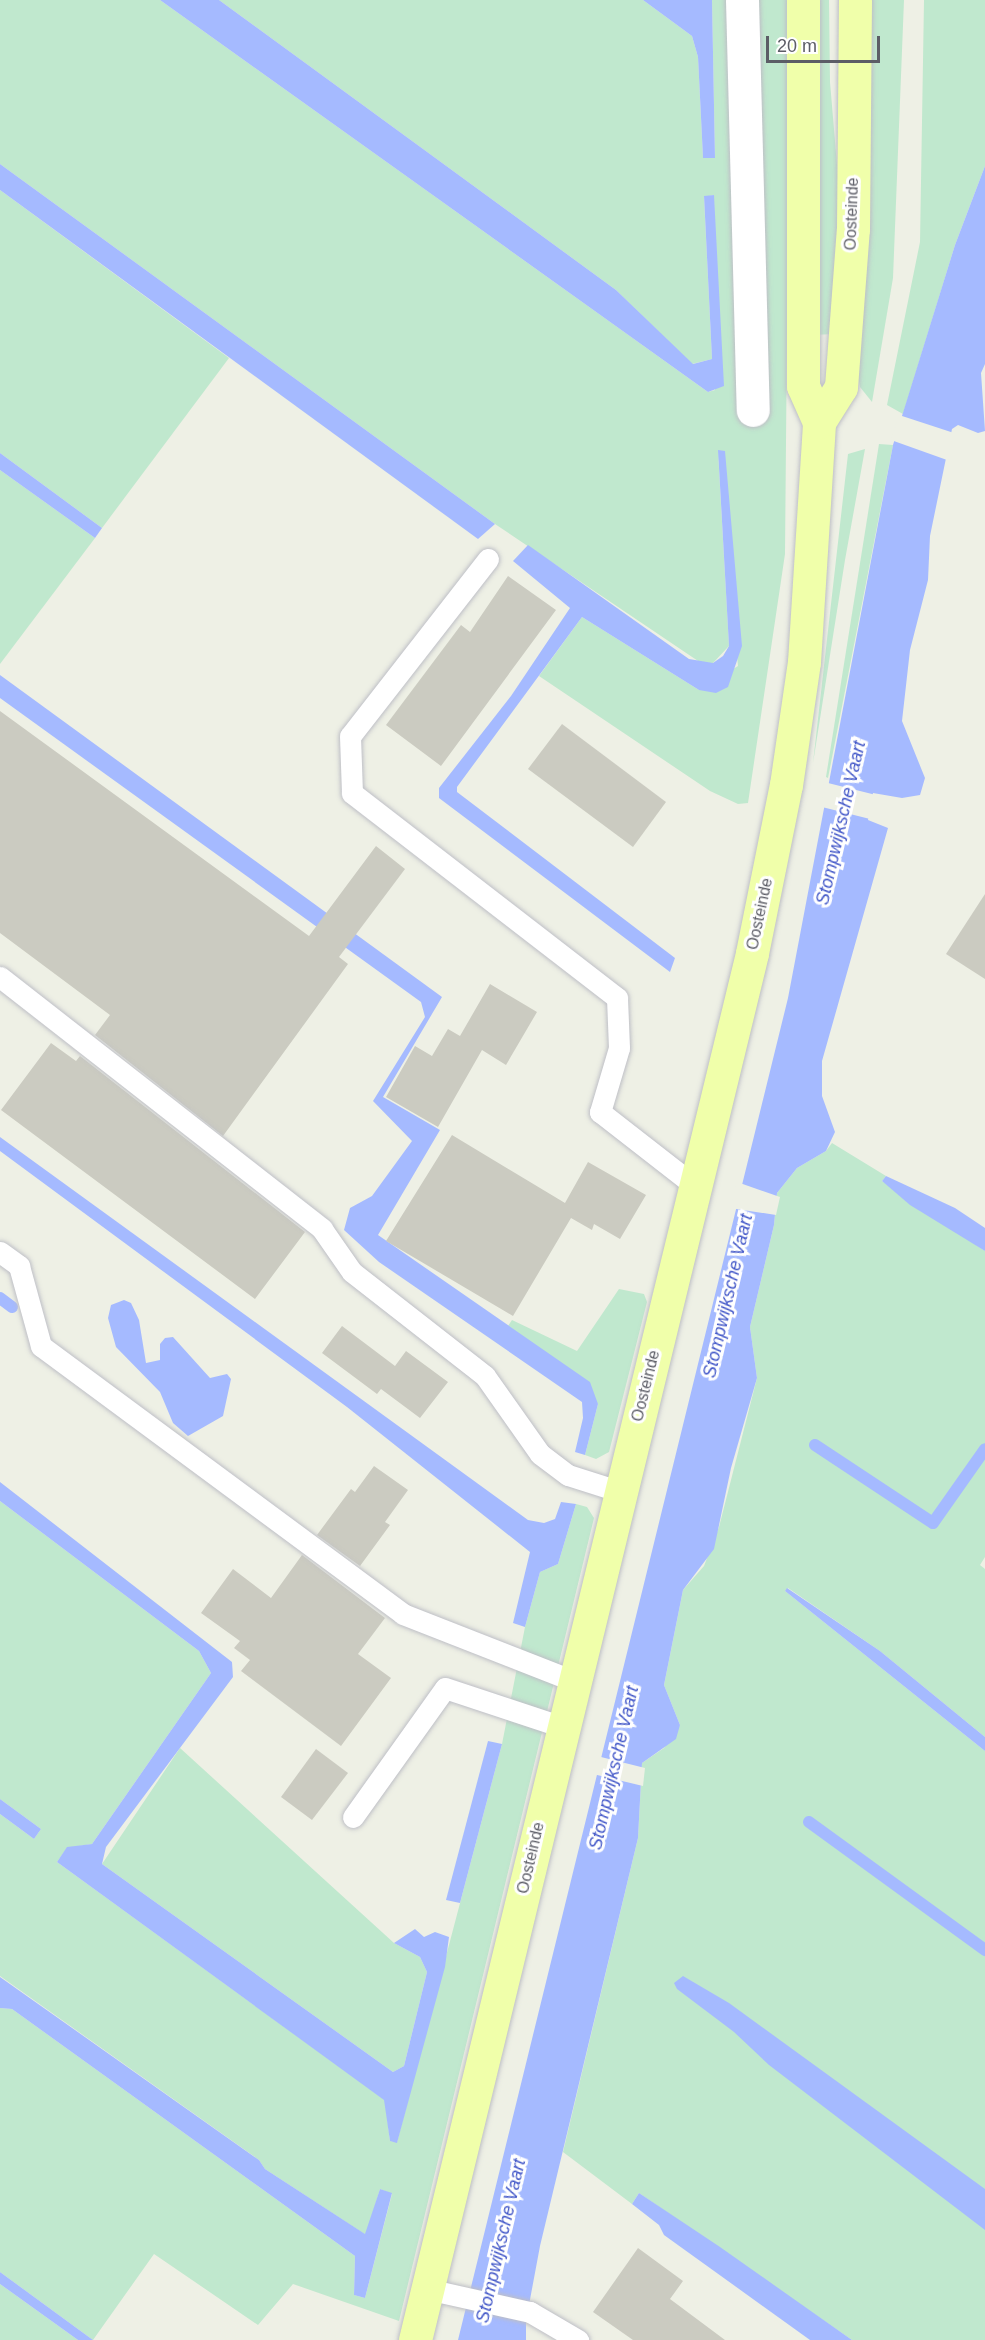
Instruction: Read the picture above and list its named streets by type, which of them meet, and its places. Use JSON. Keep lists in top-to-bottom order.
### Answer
{
  "streets": {
    "main road": ["Oosteinde"]
  },
  "water": ["Stompwijksche Vaart"],
  "scale_bar": "20 m"
}
